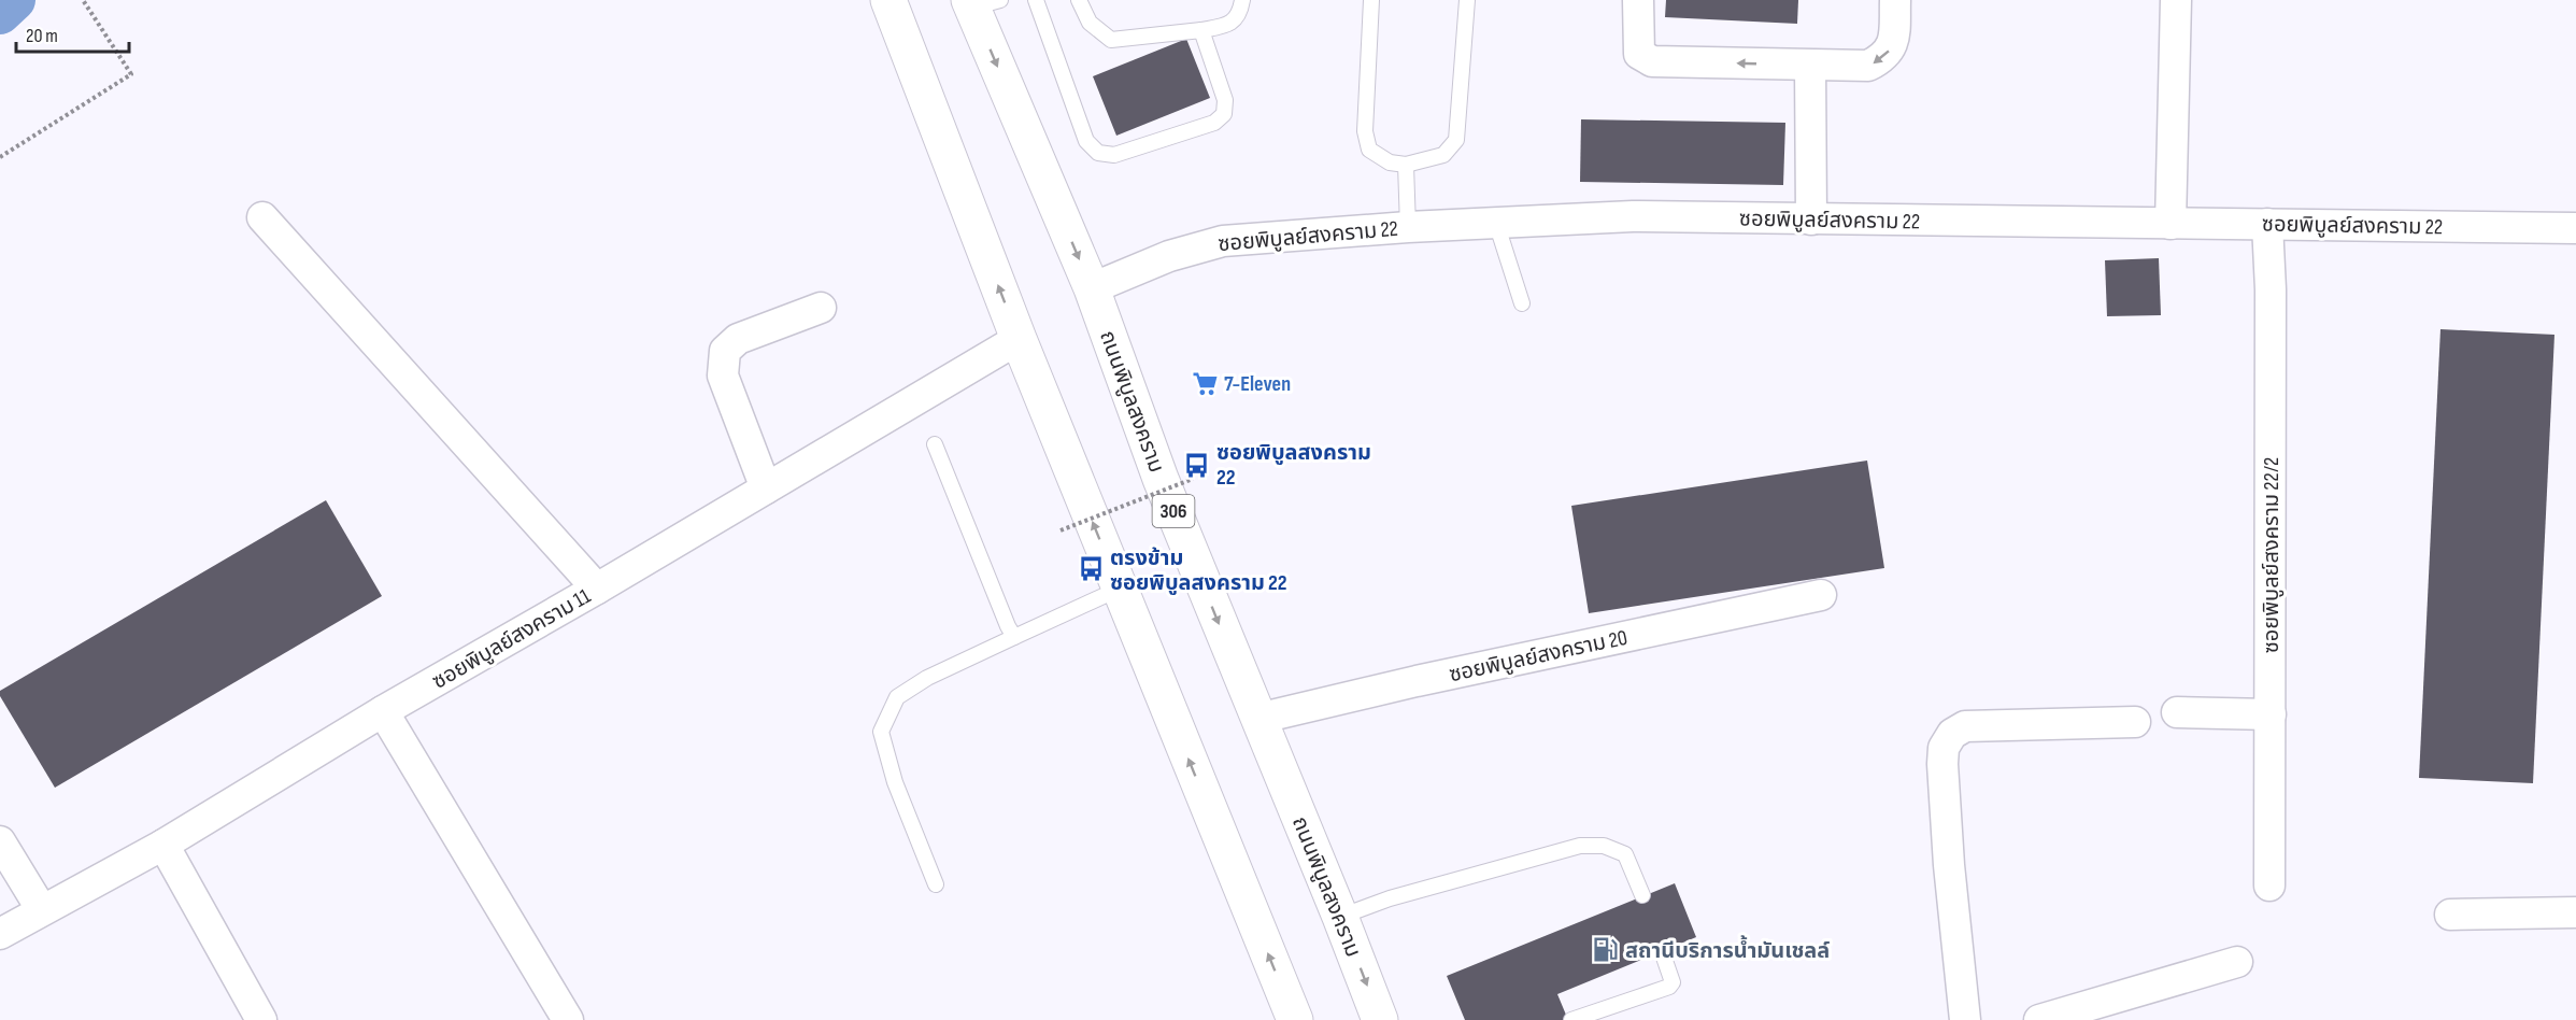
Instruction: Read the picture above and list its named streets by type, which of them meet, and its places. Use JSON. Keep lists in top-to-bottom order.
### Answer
{
  "streets": {
    "main road": ["ถนนพิบูลสงคราม", "306"],
    "street": [
      "ซอยพิบูลย์สงคราม 22",
      "ซอยพิบูลย์สงคราม 22/2",
      "ซอยพิบูลย์สงคราม 11",
      "ซอยพิบูลย์สงคราม 20"
    ]
  },
  "crossings": [
    ["ซอยพิบูลย์สงคราม 22", "ถนนพิบูลสงคราม"],
    ["ซอยพิบูลย์สงคราม 22", "ซอยพิบูลย์สงคราม 22/2"],
    ["ถนนพิบูลสงคราม", "ซอยพิบูลย์สงคราม 20"]
  ],
  "places": {
    "supermarket": ["7-Eleven"],
    "bus stop": ["ซอยพิบูลสงคราม 22", "ตรงข้าม ซอยพิบูลสงคราม 22"],
    "fuel station": ["สถานีบริการน้ำมันเชลล์"]
  },
  "scale_bar": "20 m"
}
